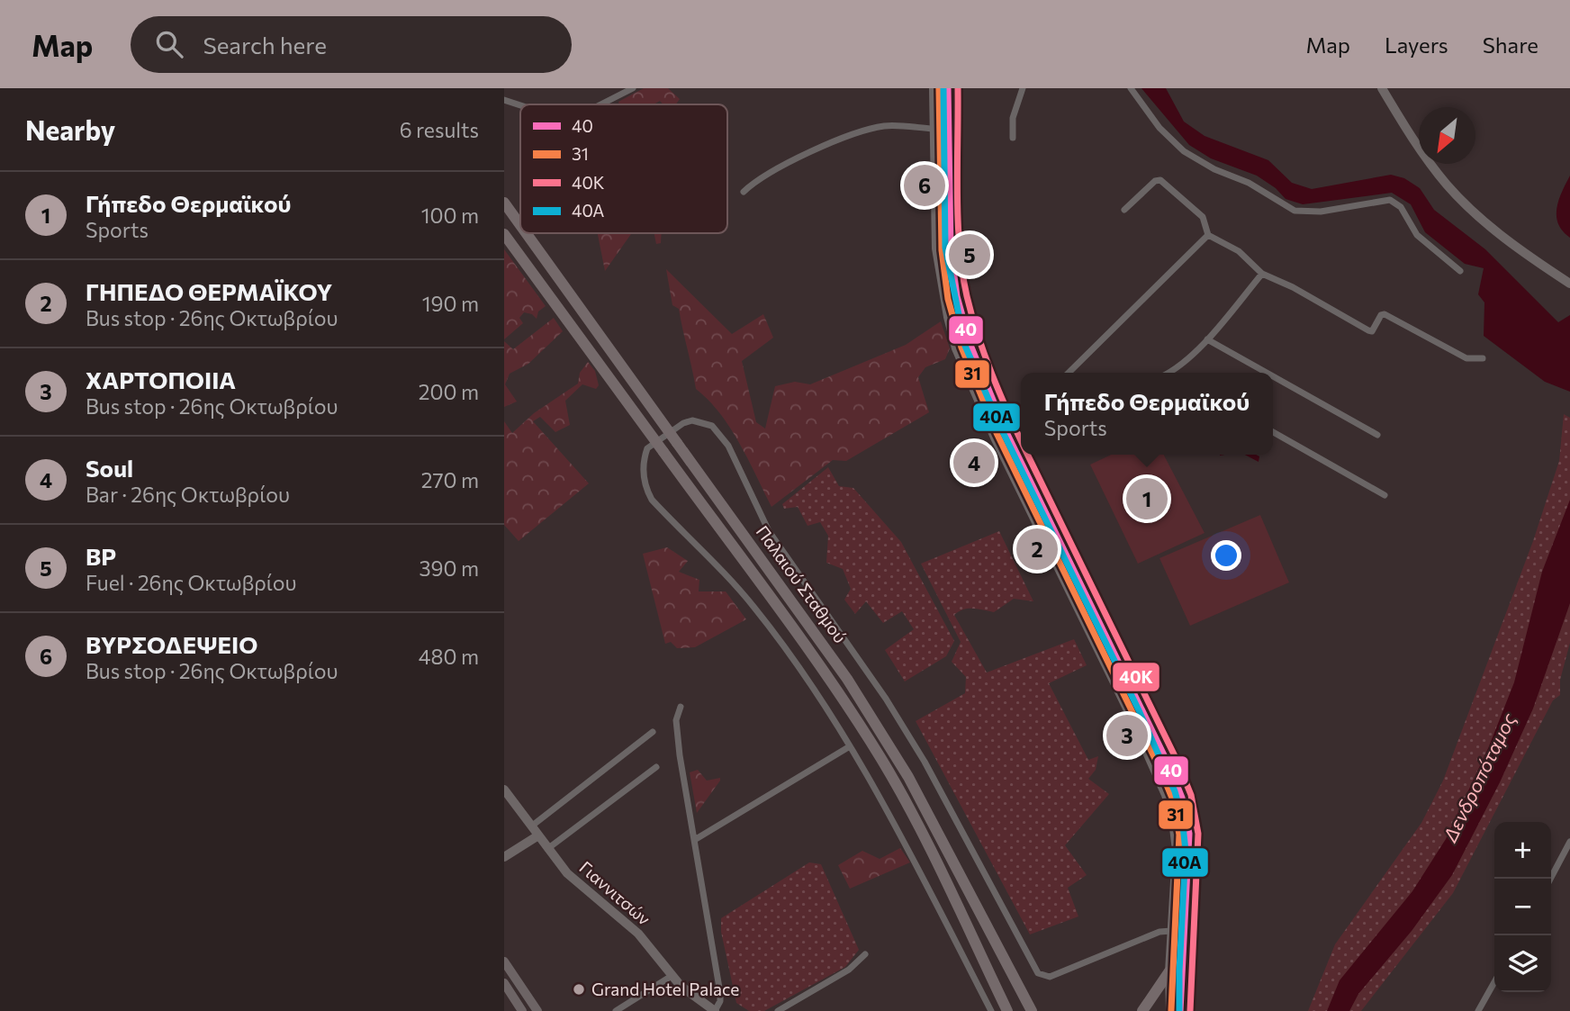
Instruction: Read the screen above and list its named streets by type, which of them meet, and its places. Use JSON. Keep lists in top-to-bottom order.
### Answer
{
  "streets": {
    "highway": ["Παλαιού Σταθμού"],
    "main road": ["Γιαννιτσών"]
  },
  "water": ["Δενδροπόταμος"],
  "places": ["Grand Hotel Palace"],
  "lines": [
    "transit line 40",
    "transit line 31",
    "transit line 40Κ",
    "transit line 40Α"
  ],
  "legend": [
    "40",
    "31",
    "40Κ",
    "40Α"
  ],
  "north": "bottom left",
  "page": {
    "header": "Map",
    "search": "Search here",
    "nav": ["Map", "Layers", "Share"],
    "heading": ["Nearby", "6 results"],
    "pins": [
      "6",
      "5",
      "4",
      "1",
      "2",
      "3"
    ],
    "list": [
      {
        "mark": "1",
        "name": "Γήπεδο Θερμαϊκού",
        "note": "Sports",
        "value": "100 m"
      },
      {
        "mark": "2",
        "name": "ΓΗΠΕΔΟ ΘΕΡΜΑΪΚΟΥ",
        "note": "Bus stop · 26ης Οκτωβρίου",
        "value": "190 m"
      },
      {
        "mark": "3",
        "name": "ΧΑΡΤΟΠΟΙΙΑ",
        "note": "Bus stop · 26ης Οκτωβρίου",
        "value": "200 m"
      },
      {
        "mark": "4",
        "name": "Soul",
        "note": "Bar · 26ης Οκτωβρίου",
        "value": "270 m"
      },
      {
        "mark": "5",
        "name": "BP",
        "note": "Fuel · 26ης Οκτωβρίου",
        "value": "390 m"
      },
      {
        "mark": "6",
        "name": "ΒΥΡΣΟΔΕΨΕΙΟ",
        "note": "Bus stop · 26ης Οκτωβρίου",
        "value": "480 m"
      }
    ],
    "popup": ["Γήπεδο Θερμαϊκού", "Sports"],
    "map_buttons": ["+", "−"]
  }
}
